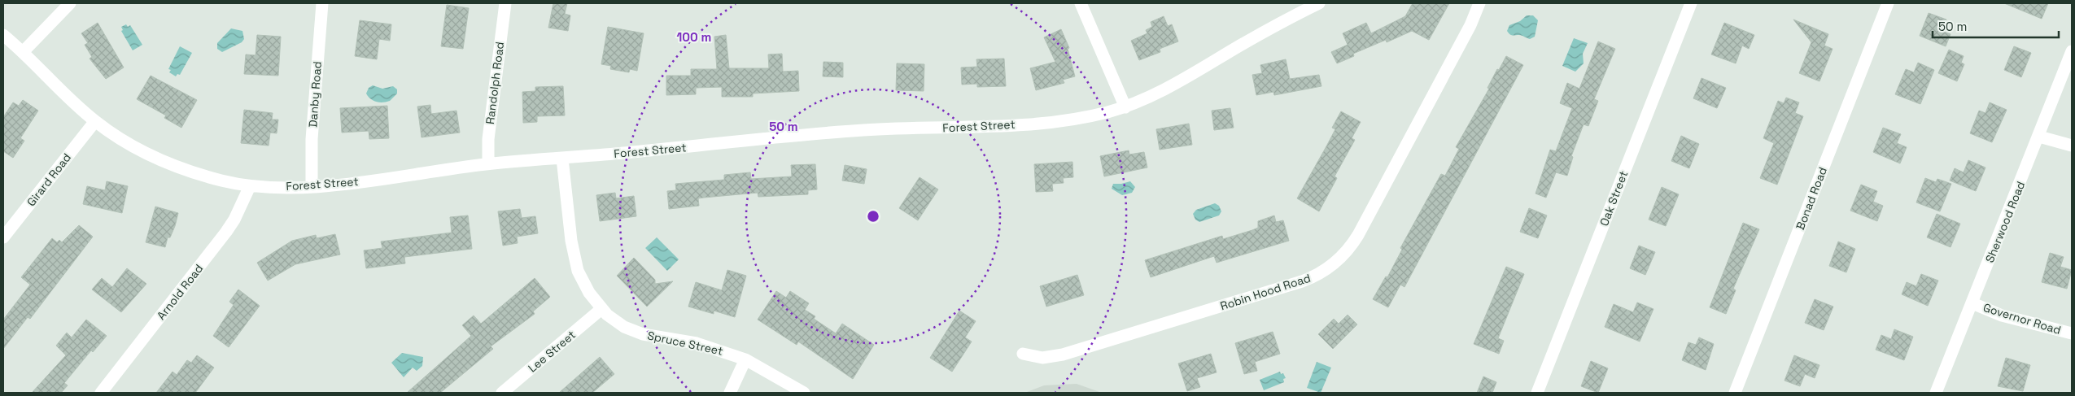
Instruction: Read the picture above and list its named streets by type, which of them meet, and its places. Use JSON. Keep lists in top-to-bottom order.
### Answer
{
  "streets": {
    "street": [
      "Randolph Road",
      "Danby Road",
      "Forest Street",
      "Girard Road",
      "Oak Street",
      "Bonad Road",
      "Sherwood Road",
      "Arnold Road",
      "Robin Hood Road",
      "Governor Road",
      "Spruce Street",
      "Lee Street"
    ]
  },
  "crossings": [
    ["Randolph Road", "Forest Street"],
    ["Danby Road", "Forest Street"],
    ["Forest Street", "Girard Road"],
    ["Forest Street", "Arnold Road"],
    ["Forest Street", "Spruce Street"],
    ["Sherwood Road", "Governor Road"],
    ["Spruce Street", "Lee Street"]
  ],
  "scale_bar": "50 m",
  "rings": ["100 m", "50 m"]
}
